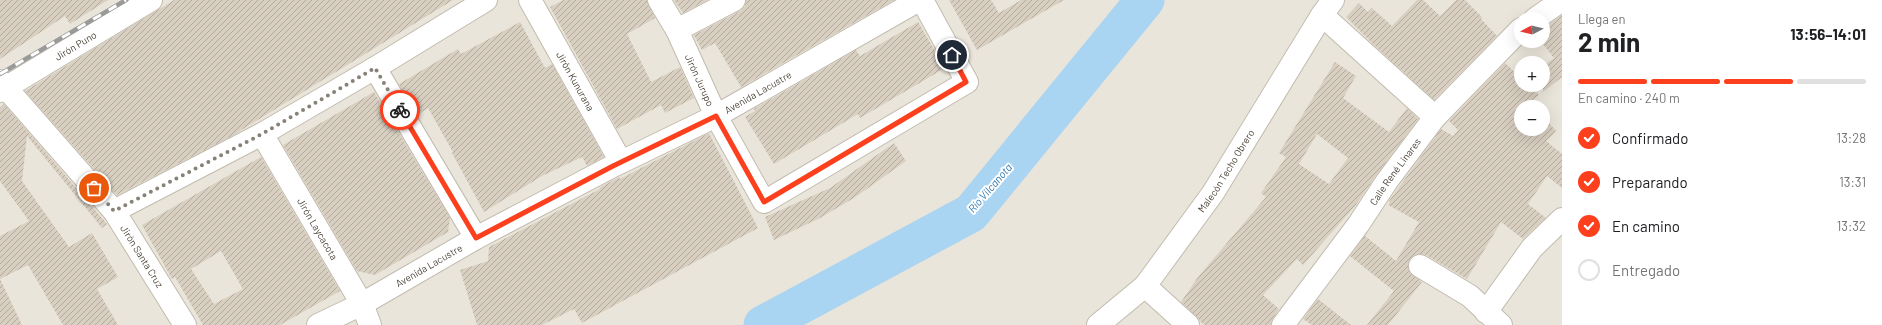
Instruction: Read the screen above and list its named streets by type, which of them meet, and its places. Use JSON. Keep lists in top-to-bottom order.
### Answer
{
  "streets": {
    "street": [
      "Jirón Puno",
      "Jirón Jurupo",
      "Jirón Kunurana",
      "Avenida Lacustre",
      "Malecón Techo Obrero",
      "Calle René Linares",
      "Jirón Laycacota",
      "Jirón Santa Cruz"
    ]
  },
  "crossings": [
    ["Jirón Puno", "Jirón Santa Cruz"],
    ["Jirón Jurupo", "Avenida Lacustre"],
    ["Jirón Kunurana", "Avenida Lacustre"],
    ["Avenida Lacustre", "Jirón Laycacota"]
  ],
  "water": ["Río Vilcanota"],
  "north": "left",
  "page": {
    "heading": ["2 min", "Llega en", "13:56–14:01"],
    "map_buttons": ["+", "−"],
    "bar": "En camino · 240 m",
    "list": [
      ["Confirmado", "13:28"],
      ["Preparando", "13:31"],
      ["En camino", "13:32"],
      "Entregado"
    ]
  }
}
